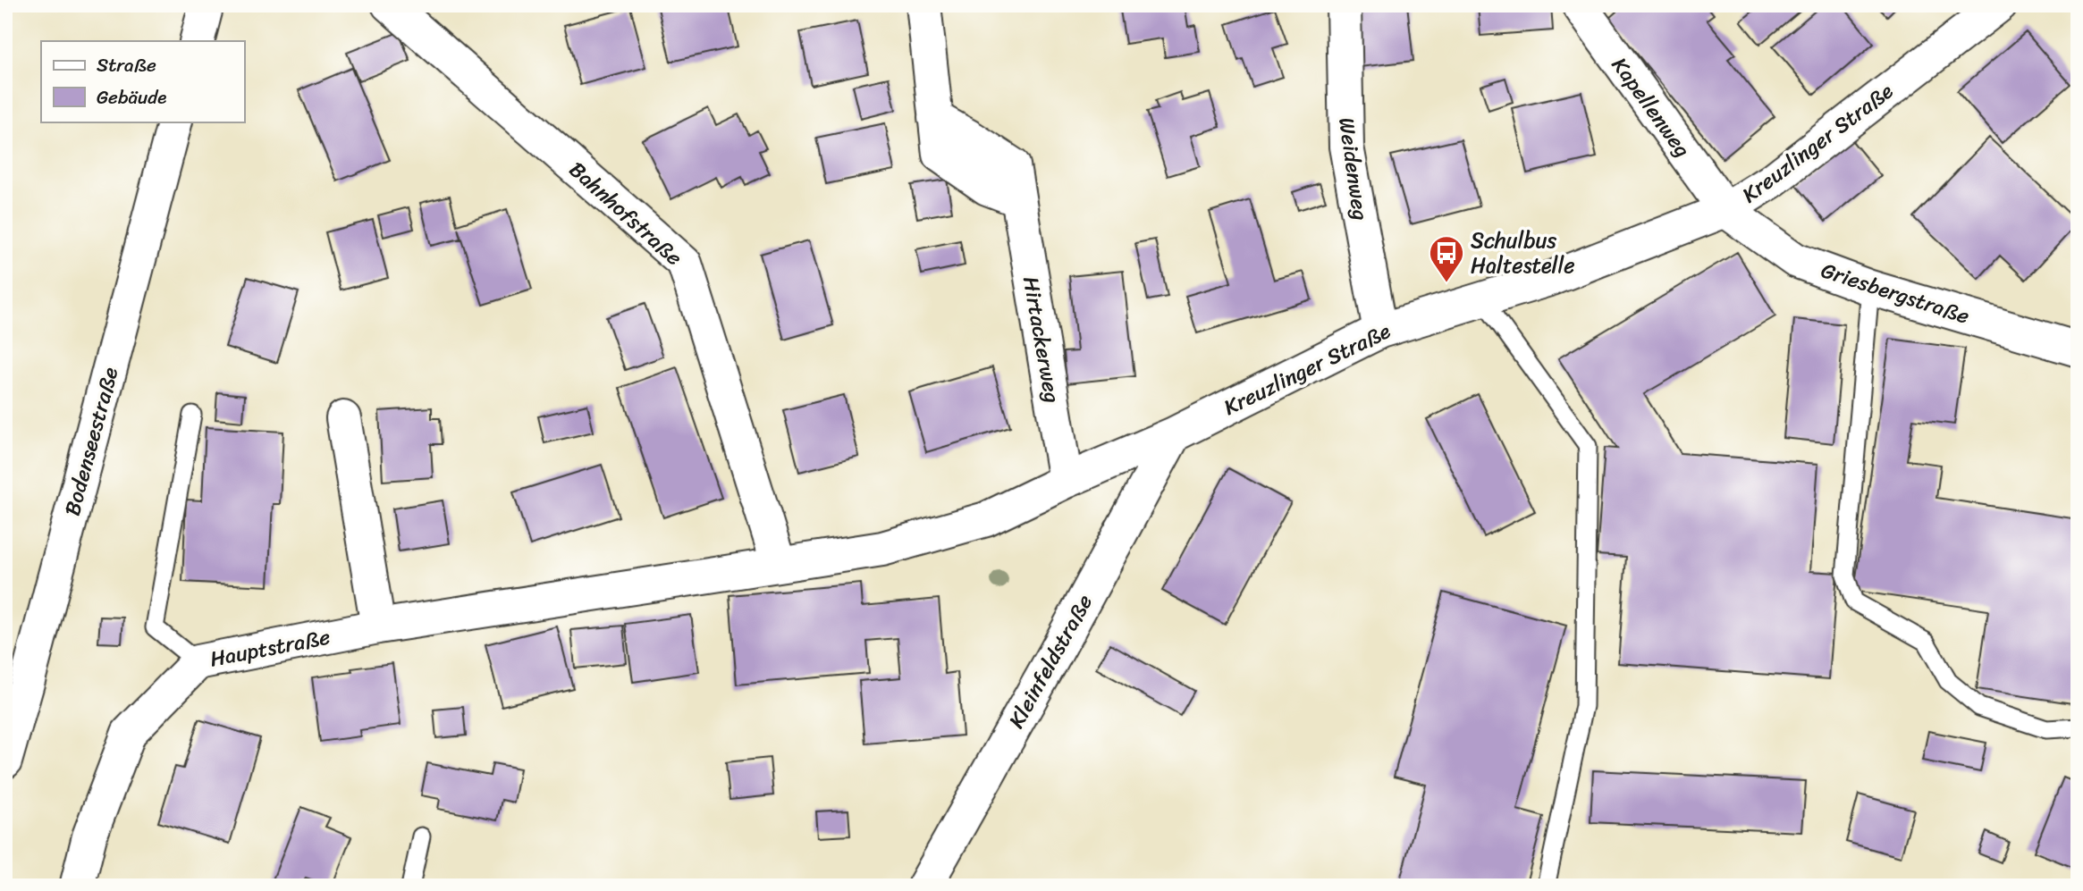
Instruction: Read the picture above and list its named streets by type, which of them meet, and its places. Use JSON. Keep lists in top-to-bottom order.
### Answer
{
  "streets": {
    "street": [
      "Kapellenweg",
      "Kreuzlinger Straße",
      "Weidenweg",
      "Bahnhofstraße",
      "Griesbergstraße",
      "Hirtackerweg",
      "Bodenseestraße",
      "Hauptstraße",
      "Kleinfeldstraße"
    ]
  },
  "crossings": [
    ["Kapellenweg", "Kreuzlinger Straße"],
    ["Kapellenweg", "Griesbergstraße"],
    ["Kreuzlinger Straße", "Weidenweg"],
    ["Kreuzlinger Straße", "Bahnhofstraße"],
    ["Kreuzlinger Straße", "Griesbergstraße"],
    ["Kreuzlinger Straße", "Hirtackerweg"],
    ["Kreuzlinger Straße", "Hauptstraße"],
    ["Kreuzlinger Straße", "Kleinfeldstraße"],
    ["Bahnhofstraße", "Hauptstraße"]
  ],
  "places": {
    "bus stop": ["Schulbus Haltestelle"]
  },
  "legend": ["Straße", "Gebäude"]
}
